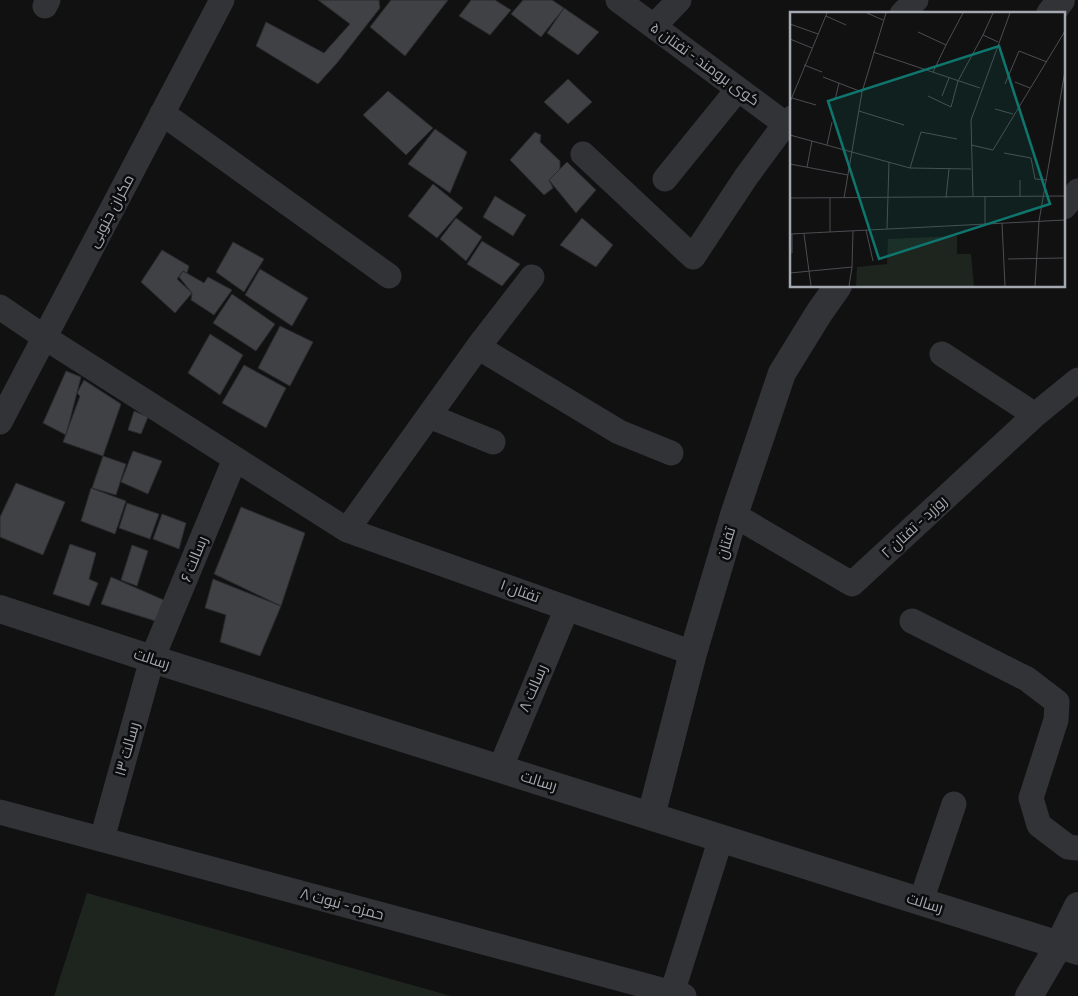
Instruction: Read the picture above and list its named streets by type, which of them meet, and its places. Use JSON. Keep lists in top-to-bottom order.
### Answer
{
  "streets": {
    "street": [
      "کوی برومند - تفتان ۵",
      "مکران جنوبی",
      "روزرد - تفتان ۲",
      "تفتان",
      "رسالت ۶",
      "تفتان ۱",
      "رسالت",
      "رسالت ۸",
      "رسالت ۱۳",
      "حمزه - نبوت ۸"
    ]
  },
  "crossings": [
    ["مکران جنوبی", "تفتان ۱"],
    ["روزرد - تفتان ۲", "تفتان"],
    ["تفتان", "تفتان ۱"],
    ["تفتان", "رسالت"],
    ["رسالت ۶", "تفتان ۱"],
    ["رسالت ۶", "رسالت"],
    ["رسالت ۶", "رسالت ۱۳"],
    ["تفتان ۱", "رسالت ۸"],
    ["رسالت", "رسالت ۸"],
    ["رسالت", "رسالت ۱۳"],
    ["رسالت ۱۳", "حمزه - نبوت ۸"]
  ]
}
